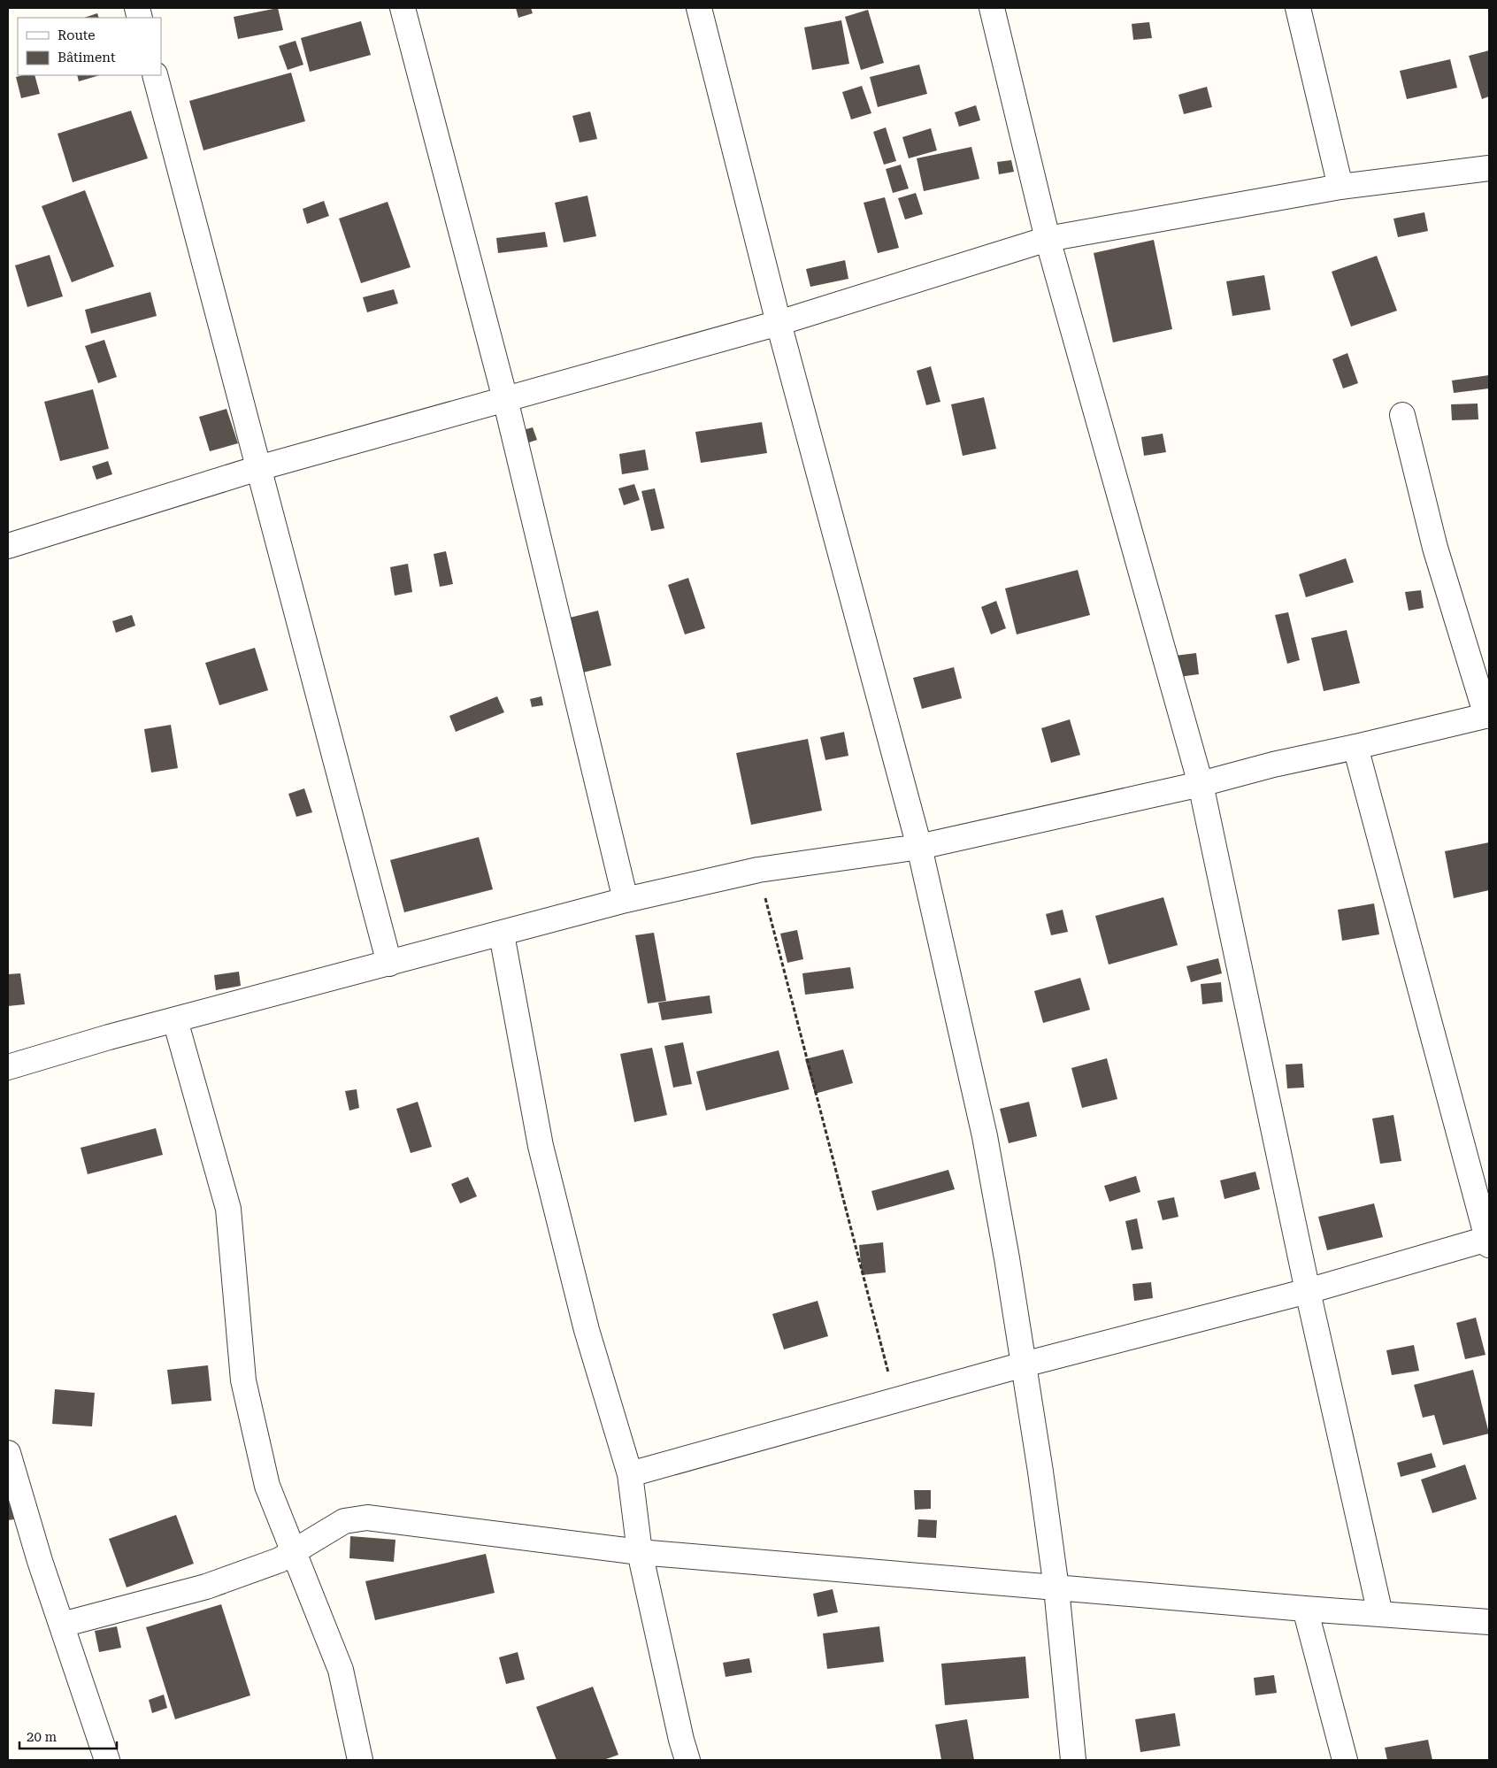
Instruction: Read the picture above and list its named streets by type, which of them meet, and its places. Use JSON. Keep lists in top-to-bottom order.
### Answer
{
  "legend": ["Route", "Bâtiment"],
  "scale_bar": "20 m"
}
